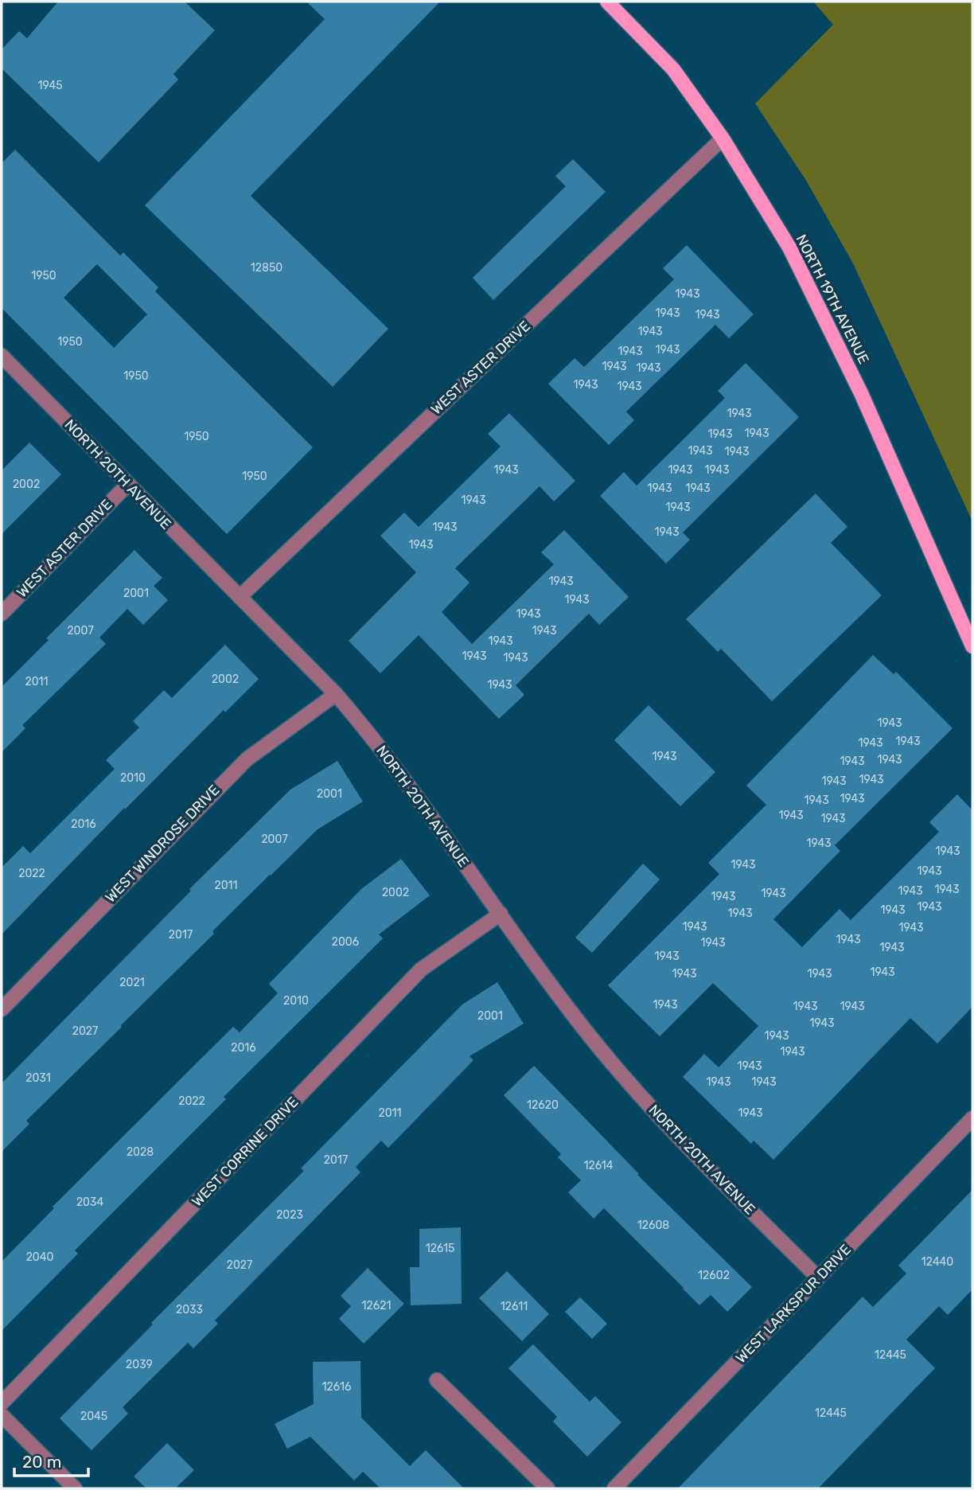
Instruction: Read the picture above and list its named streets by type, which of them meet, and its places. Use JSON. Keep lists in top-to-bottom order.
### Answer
{
  "streets": {
    "main road": ["NORTH 19TH AVENUE"],
    "street": [
      "WEST ASTER DRIVE",
      "NORTH 20TH AVENUE",
      "WEST WINDROSE DRIVE",
      "WEST CORRINE DRIVE",
      "WEST LARKSPUR DRIVE"
    ]
  },
  "crossings": [
    ["NORTH 19TH AVENUE", "WEST ASTER DRIVE"],
    ["WEST ASTER DRIVE", "NORTH 20TH AVENUE"],
    ["NORTH 20TH AVENUE", "WEST WINDROSE DRIVE"],
    ["NORTH 20TH AVENUE", "WEST CORRINE DRIVE"],
    ["NORTH 20TH AVENUE", "WEST LARKSPUR DRIVE"]
  ],
  "house_numbers": [
    "1945",
    "12850",
    "1950",
    "1943",
    "1943",
    "1943",
    "1943",
    "1950",
    "1943",
    "1943",
    "1943",
    "1943",
    "1950",
    "1943",
    "1943",
    "1943",
    "1943",
    "1943",
    "1950",
    "1943",
    "1943",
    "1943",
    "1943",
    "1943",
    "1950",
    "2002",
    "1943",
    "1943",
    "1943",
    "1943",
    "1943",
    "1943",
    "1943",
    "1943",
    "2001",
    "1943",
    "1943",
    "2007",
    "1943",
    "1943",
    "1943",
    "1943",
    "2002",
    "2011",
    "1943",
    "1943",
    "1943",
    "1943",
    "1943",
    "1943",
    "1943",
    "2010",
    "1943",
    "1943",
    "2001",
    "1943",
    "1943",
    "1943",
    "1943",
    "2016",
    "2007",
    "1943",
    "1943",
    "1943",
    "1943",
    "2022",
    "2011",
    "1943",
    "1943",
    "2002",
    "1943",
    "1943",
    "1943",
    "1943",
    "1943",
    "1943",
    "1943",
    "2017",
    "1943",
    "2006",
    "1943",
    "1943",
    "1943",
    "1943",
    "1943",
    "1943",
    "2021",
    "2010",
    "1943",
    "1943",
    "1943",
    "2001",
    "1943",
    "2027",
    "1943",
    "2016",
    "1943",
    "1943",
    "2031",
    "1943",
    "1943",
    "2022",
    "12620",
    "2011",
    "1943",
    "2028",
    "2017",
    "12614",
    "2034",
    "2023",
    "12608",
    "12615",
    "2040",
    "12440",
    "2027",
    "12602",
    "12621",
    "12611",
    "2033",
    "12445",
    "2039",
    "12616",
    "12445",
    "2045"
  ],
  "scale_bar": "20 m"
}
